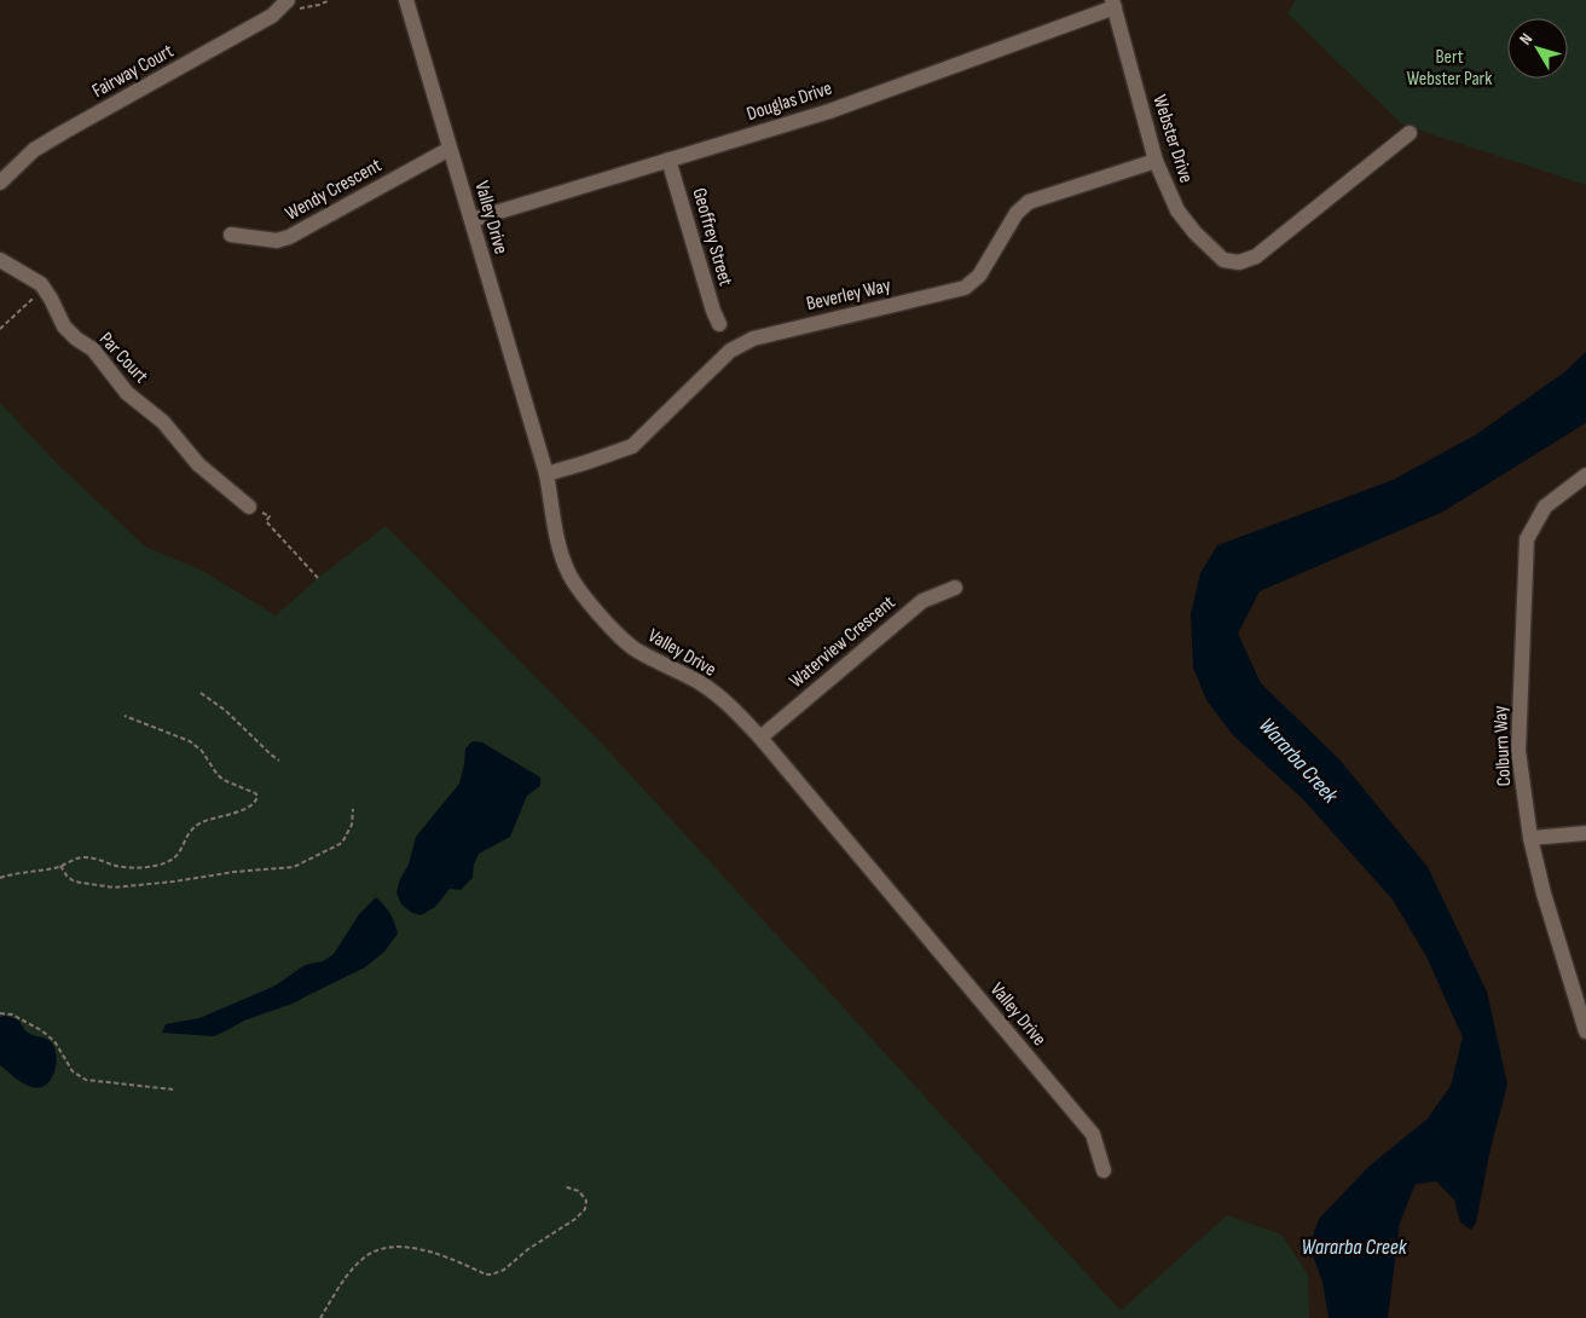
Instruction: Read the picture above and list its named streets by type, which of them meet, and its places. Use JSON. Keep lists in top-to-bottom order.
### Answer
{
  "streets": {
    "street": [
      "Fairway Court",
      "Douglas Drive",
      "Webster Drive",
      "Wendy Crescent",
      "Valley Drive",
      "Geoffrey Street",
      "Beverley Way",
      "Par Court",
      "Waterview Crescent",
      "Colburn Way"
    ]
  },
  "crossings": [
    ["Douglas Drive", "Webster Drive"],
    ["Douglas Drive", "Valley Drive"],
    ["Douglas Drive", "Geoffrey Street"],
    ["Webster Drive", "Beverley Way"],
    ["Wendy Crescent", "Valley Drive"],
    ["Valley Drive", "Beverley Way"],
    ["Valley Drive", "Waterview Crescent"]
  ],
  "water": ["Wararba Creek"],
  "parks": ["Bert Webster Park"],
  "north": "top left"
}
